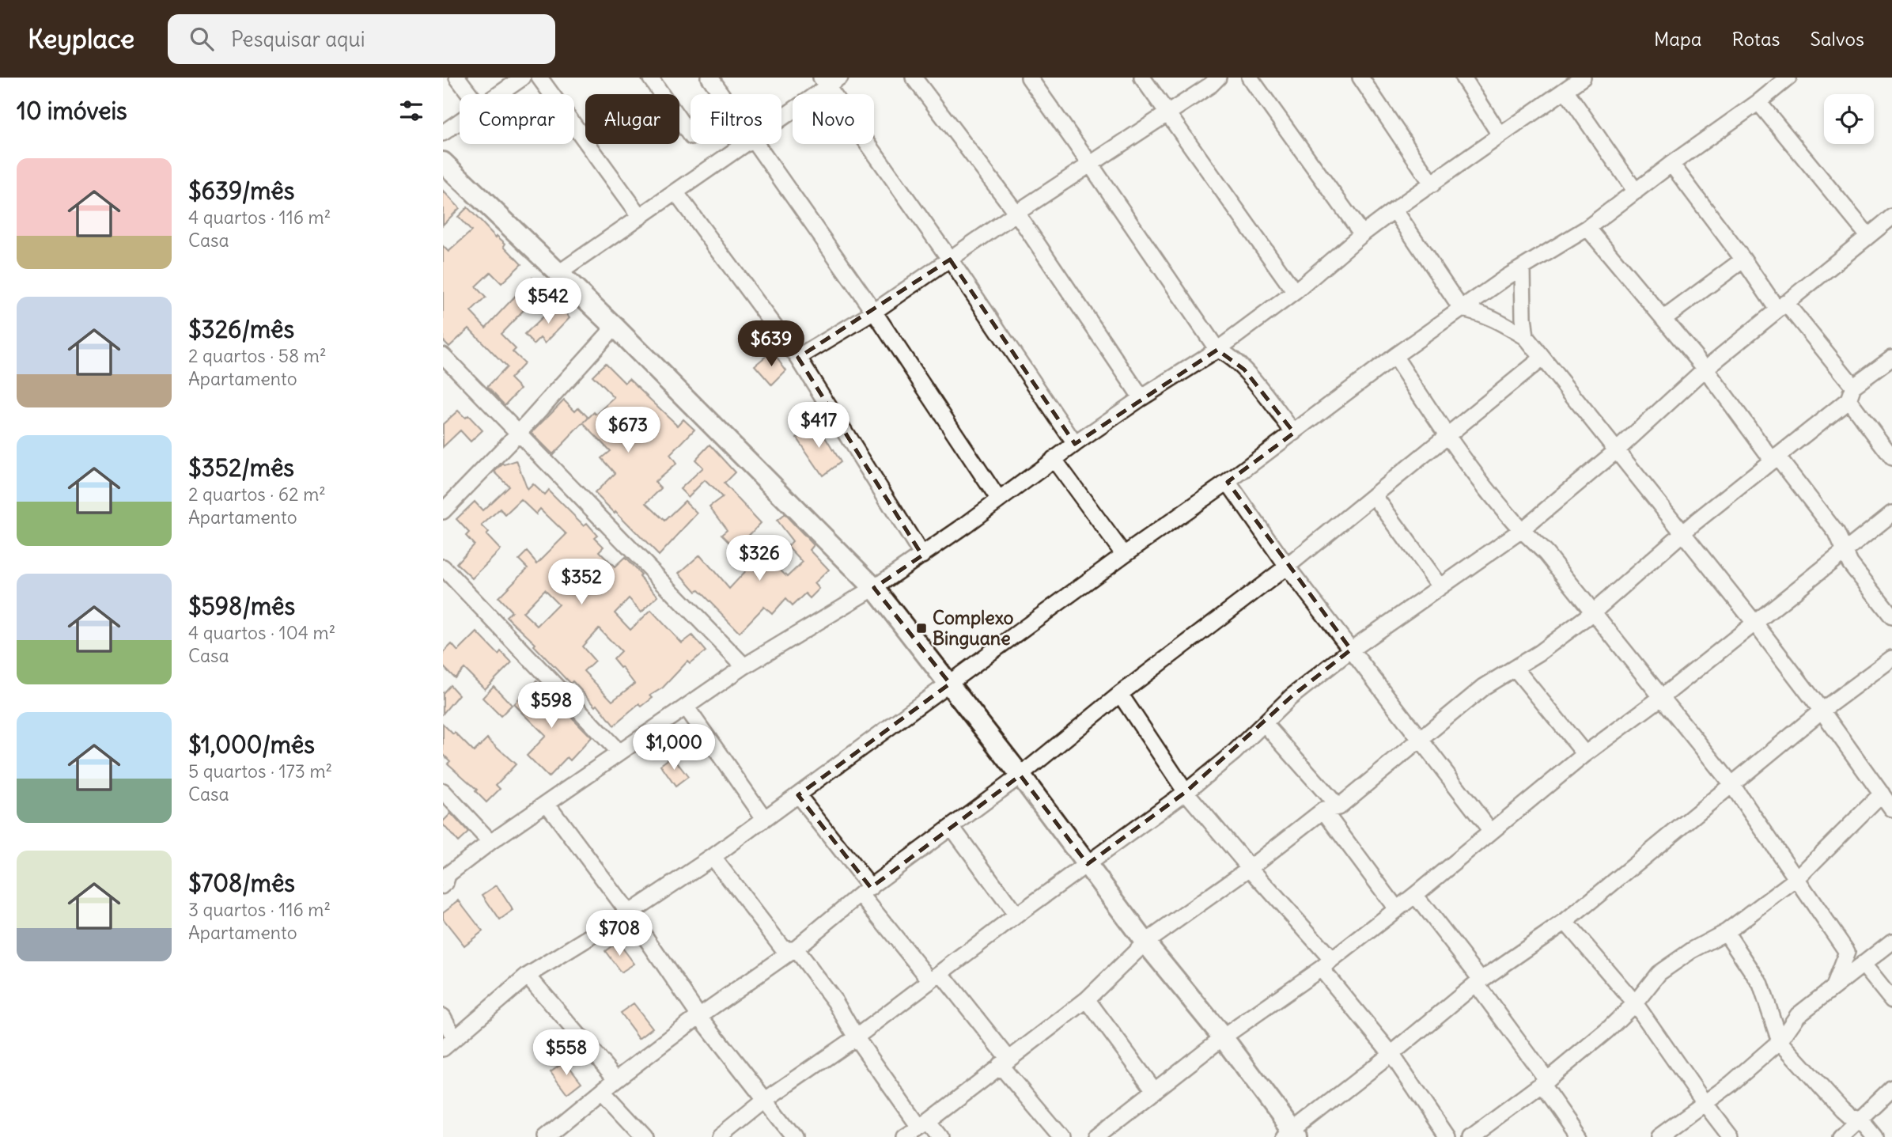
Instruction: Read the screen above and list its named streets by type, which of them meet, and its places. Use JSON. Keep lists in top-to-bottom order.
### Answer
{
  "places": {
    "transit": ["Complexo Binguane"]
  },
  "page": {
    "header": "Keyplace",
    "search": "Pesquisar aqui",
    "nav": ["Mapa", "Rotas", "Salvos"],
    "heading": "10 imóveis",
    "chip": [
      "Comprar",
      "Alugar",
      "Filtros",
      "Novo"
    ],
    "list": [
      {
        "name": "$639/mês",
        "note": "4 quartos · 116 m² · Casa"
      },
      {
        "name": "$326/mês",
        "note": "2 quartos · 58 m² · Apartamento"
      },
      {
        "name": "$352/mês",
        "note": "2 quartos · 62 m² · Apartamento"
      },
      {
        "name": "$598/mês",
        "note": "4 quartos · 104 m² · Casa"
      },
      {
        "name": "$1,000/mês",
        "note": "5 quartos · 173 m² · Casa"
      },
      {
        "name": "$708/mês",
        "note": "3 quartos · 116 m² · Apartamento"
      }
    ],
    "price": [
      "$542",
      "$639",
      "$417",
      "$673",
      "$326",
      "$352",
      "$598",
      "$1,000",
      "$708",
      "$558"
    ]
  }
}
